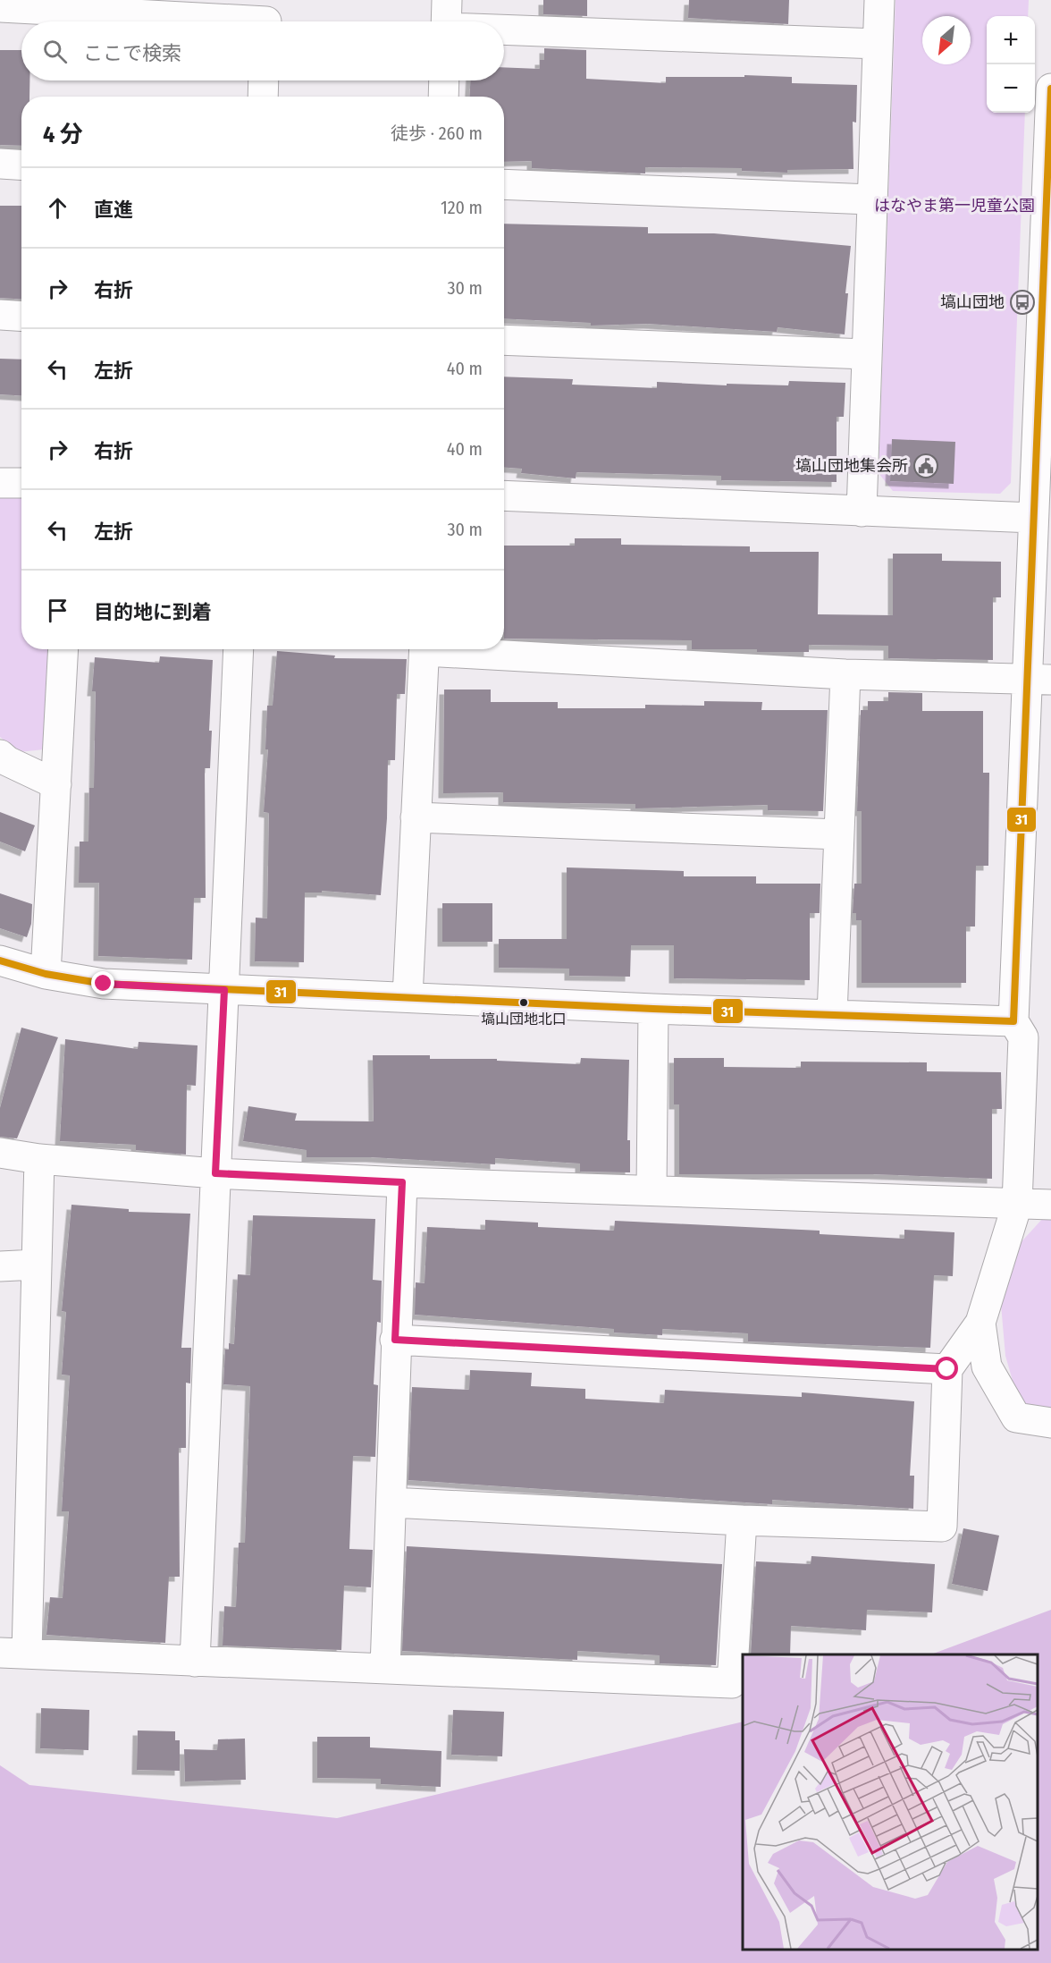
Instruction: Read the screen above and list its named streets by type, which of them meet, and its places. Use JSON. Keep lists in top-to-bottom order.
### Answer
{
  "parks": ["はなやま第一児童公園"],
  "places": {
    "bus stop": ["塙山団地"],
    "public building": ["塙山団地集会所"],
    "other": ["塙山団地北口"]
  },
  "lines": ["transit line 31"],
  "north": "bottom left",
  "page": {
    "map_buttons": ["+", "−"],
    "search": "ここで検索",
    "heading": ["4 分", "徒歩 · 260 m"],
    "list": [
      ["直進", "120 m"],
      ["右折", "30 m"],
      ["左折", "40 m"],
      ["右折", "40 m"],
      ["左折", "30 m"],
      "目的地に到着"
    ]
  }
}
